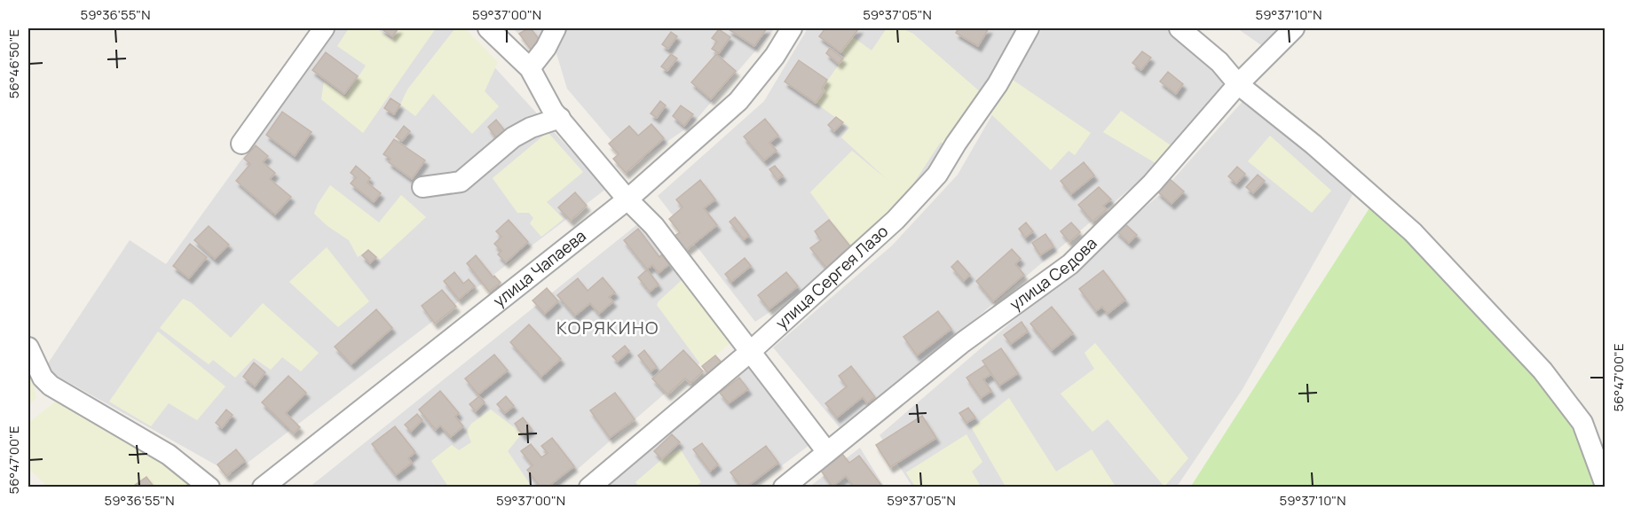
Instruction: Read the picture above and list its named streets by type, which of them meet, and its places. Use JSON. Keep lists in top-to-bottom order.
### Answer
{
  "streets": {
    "street": ["улица Чапаева", "улица Седова", "улица Сергея Лазо"]
  },
  "districts": ["КОРЯКИНО"],
  "coordinates": [
    "59°36'55\"N",
    "59°37'00\"N",
    "59°37'05\"N",
    "59°37'10\"N",
    "56°46'50\"E",
    "56°47'00\"E"
  ]
}
